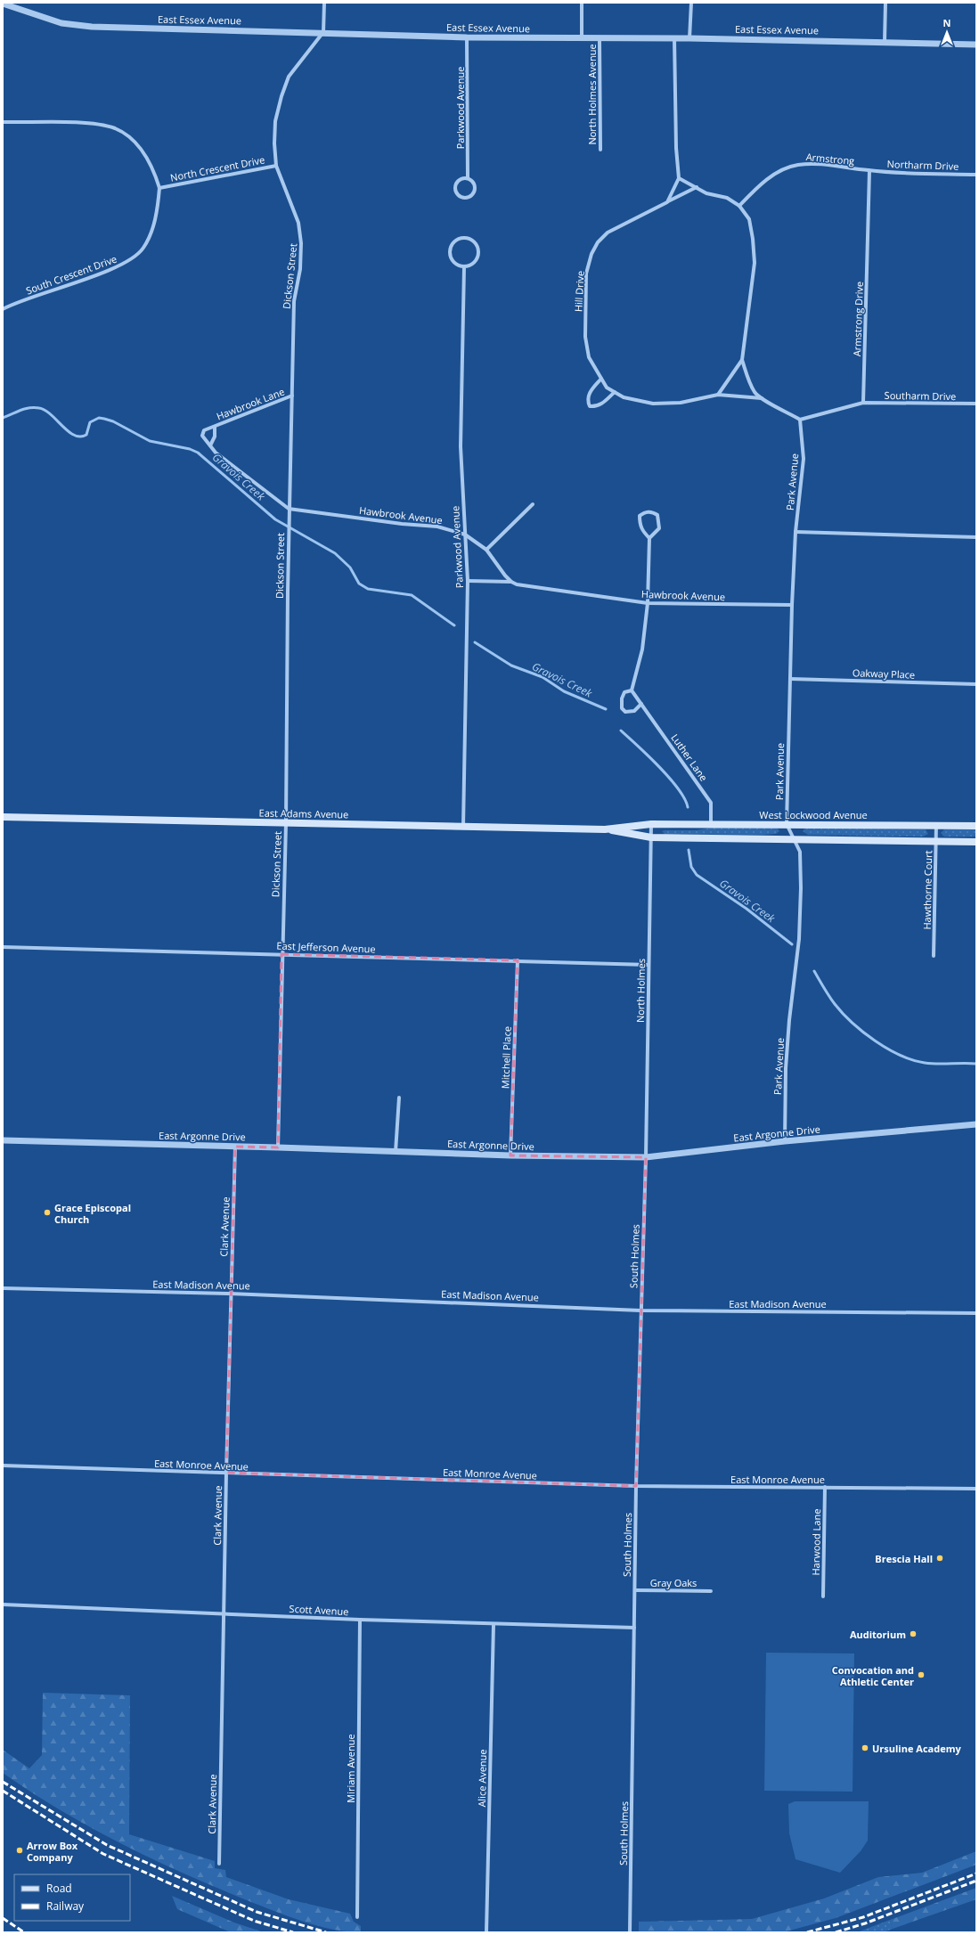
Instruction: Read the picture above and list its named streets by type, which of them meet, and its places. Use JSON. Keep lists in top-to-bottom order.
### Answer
{
  "streets": {
    "main road": ["East Adams Avenue", "West Lockwood Avenue"],
    "street": [
      "East Essex Avenue",
      "North Holmes Avenue",
      "Parkwood Avenue",
      "Armstrong",
      "Northarm Drive",
      "North Crescent Drive",
      "South Crescent Drive",
      "Dickson Street",
      "Hill Drive",
      "Armstrong Drive",
      "Southarm Drive",
      "Hawbrook Lane",
      "Park Avenue",
      "Hawbrook Avenue",
      "Oakway Place",
      "Luther Lane",
      "Hawthorne Court",
      "East Jefferson Avenue",
      "North Holmes",
      "Mitchell Place",
      "East Argonne Drive",
      "Clark Avenue",
      "South Holmes",
      "East Madison Avenue",
      "East Monroe Avenue",
      "Harwood Lane",
      "Gray Oaks",
      "Scott Avenue",
      "Miriam Avenue",
      "Alice Avenue"
    ]
  },
  "crossings": [
    ["East Essex Avenue", "North Holmes Avenue"],
    ["East Essex Avenue", "Parkwood Avenue"],
    ["East Essex Avenue", "Dickson Street"],
    ["Parkwood Avenue", "Hawbrook Avenue"],
    ["Parkwood Avenue", "East Adams Avenue"],
    ["Armstrong", "Northarm Drive"],
    ["Armstrong", "Hill Drive"],
    ["Armstrong", "Armstrong Drive"],
    ["Northarm Drive", "Armstrong Drive"],
    ["North Crescent Drive", "South Crescent Drive"],
    ["North Crescent Drive", "Dickson Street"],
    ["Dickson Street", "Hawbrook Lane"],
    ["Dickson Street", "Hawbrook Avenue"],
    ["Dickson Street", "East Adams Avenue"],
    ["Dickson Street", "East Jefferson Avenue"],
    ["Dickson Street", "East Argonne Drive"],
    ["Hill Drive", "Park Avenue"],
    ["Armstrong Drive", "Southarm Drive"],
    ["Hawbrook Lane", "Hawbrook Avenue"],
    ["Park Avenue", "Hawbrook Avenue"],
    ["Park Avenue", "Oakway Place"],
    ["Park Avenue", "West Lockwood Avenue"],
    ["Park Avenue", "East Argonne Drive"],
    ["Luther Lane", "West Lockwood Avenue"],
    ["East Adams Avenue", "West Lockwood Avenue"],
    ["East Adams Avenue", "North Holmes"],
    ["West Lockwood Avenue", "Hawthorne Court"],
    ["West Lockwood Avenue", "North Holmes"],
    ["East Jefferson Avenue", "North Holmes"],
    ["East Jefferson Avenue", "Mitchell Place"],
    ["North Holmes", "East Argonne Drive"],
    ["North Holmes", "South Holmes"],
    ["Mitchell Place", "East Argonne Drive"],
    ["East Argonne Drive", "Clark Avenue"],
    ["East Argonne Drive", "South Holmes"],
    ["Clark Avenue", "East Madison Avenue"],
    ["Clark Avenue", "East Monroe Avenue"],
    ["Clark Avenue", "Scott Avenue"],
    ["South Holmes", "East Madison Avenue"],
    ["South Holmes", "East Monroe Avenue"],
    ["South Holmes", "Gray Oaks"],
    ["South Holmes", "Scott Avenue"],
    ["East Monroe Avenue", "Harwood Lane"],
    ["Scott Avenue", "Miriam Avenue"],
    ["Scott Avenue", "Alice Avenue"]
  ],
  "water": ["Gravois Creek"],
  "places": [
    "Grace Episcopal Church",
    "Brescia Hall",
    "Auditorium",
    "Convocation and Athletic Center",
    "Ursuline Academy",
    "Arrow Box Company"
  ],
  "legend": ["Road", "Railway"],
  "north": "top"
}
